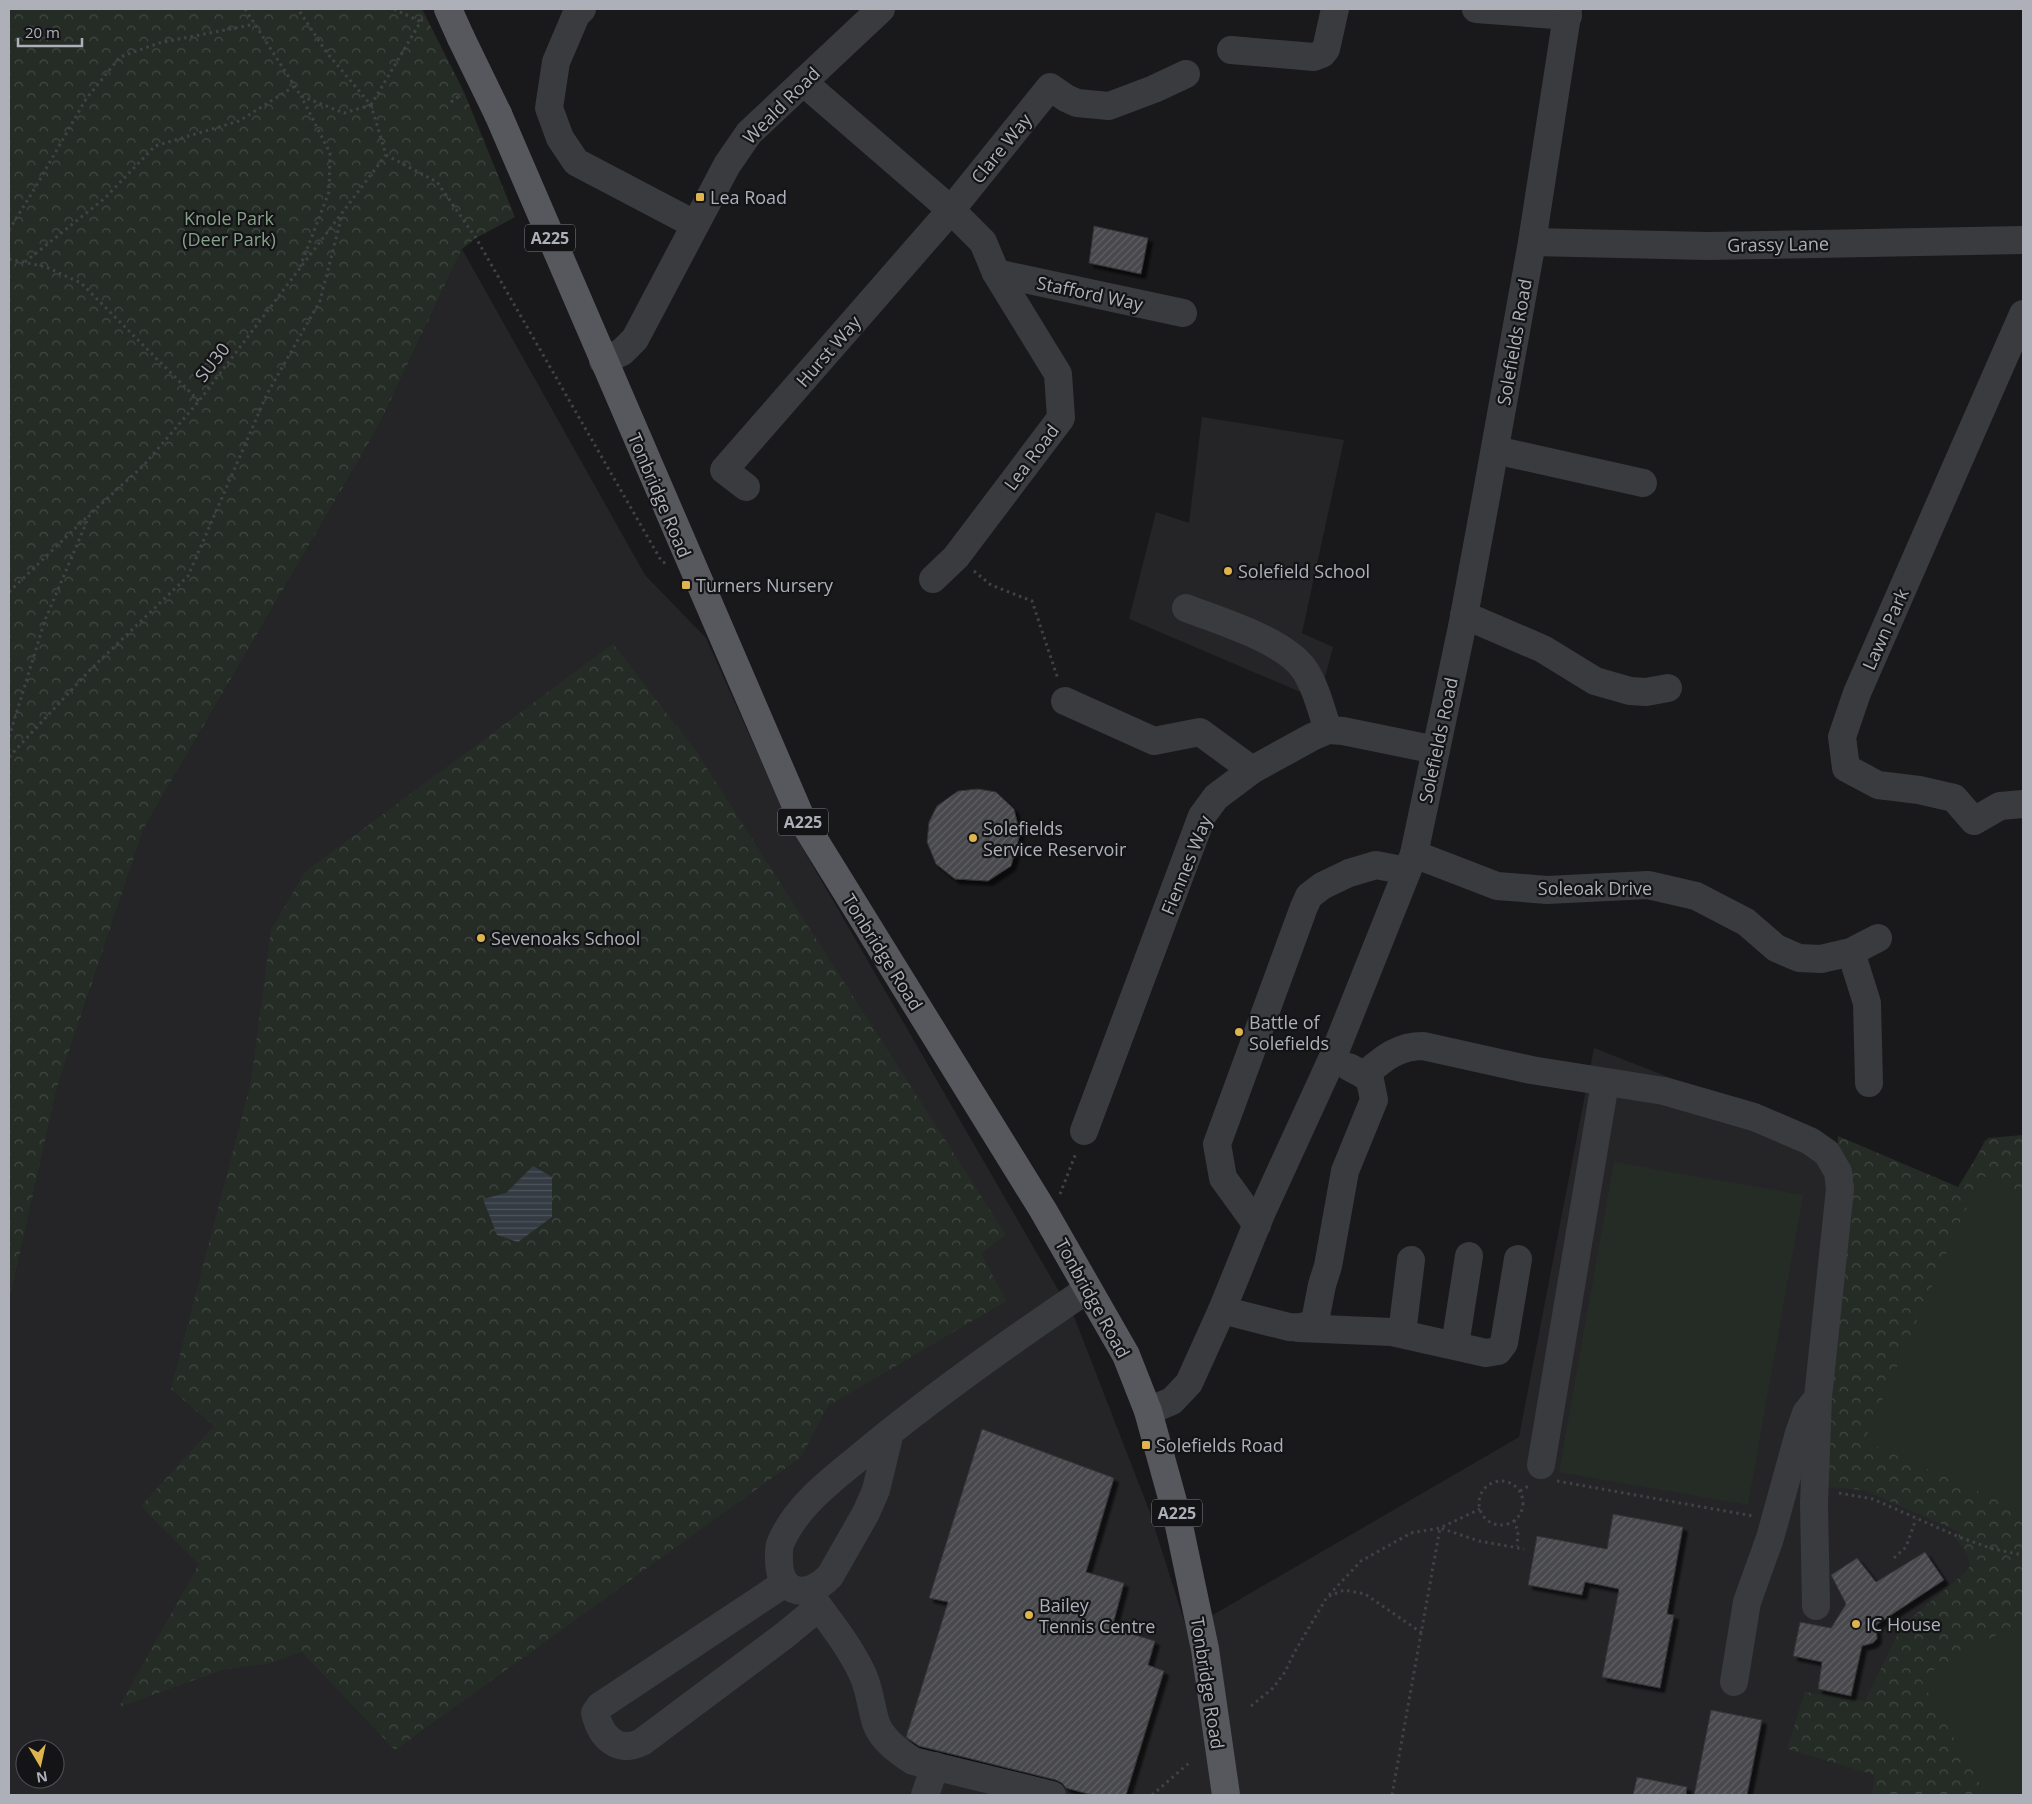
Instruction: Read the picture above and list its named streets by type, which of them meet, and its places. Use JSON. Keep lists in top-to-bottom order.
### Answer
{
  "streets": {
    "main road": ["A225", "Tonbridge Road"],
    "street": [
      "Weald Road",
      "Clare Way",
      "Grassy Lane",
      "Stafford Way",
      "Solefields Road",
      "Hurst Way",
      "Lea Road",
      "Lawn Park",
      "Fiennes Way",
      "Soleoak Drive"
    ],
    "path": ["SU30"]
  },
  "crossings": [
    ["Weald Road", "Lea Road"],
    ["Weald Road", "Tonbridge Road"],
    ["Clare Way", "Hurst Way"],
    ["Clare Way", "Lea Road"],
    ["Grassy Lane", "Solefields Road"],
    ["Stafford Way", "Lea Road"],
    ["Solefields Road", "Tonbridge Road"],
    ["Solefields Road", "Soleoak Drive"],
    ["Hurst Way", "Lea Road"]
  ],
  "parks": ["Knole Park (Deer Park)"],
  "places": {
    "transit": ["Lea Road", "Turners Nursery", "Solefields Road"],
    "other": [
      "Solefield School",
      "Solefields Service Reservoir",
      "Sevenoaks School",
      "Battle of Solefields",
      "Bailey Tennis Centre",
      "IC House"
    ]
  },
  "scale_bar": "20 m",
  "north": "bottom"
}
